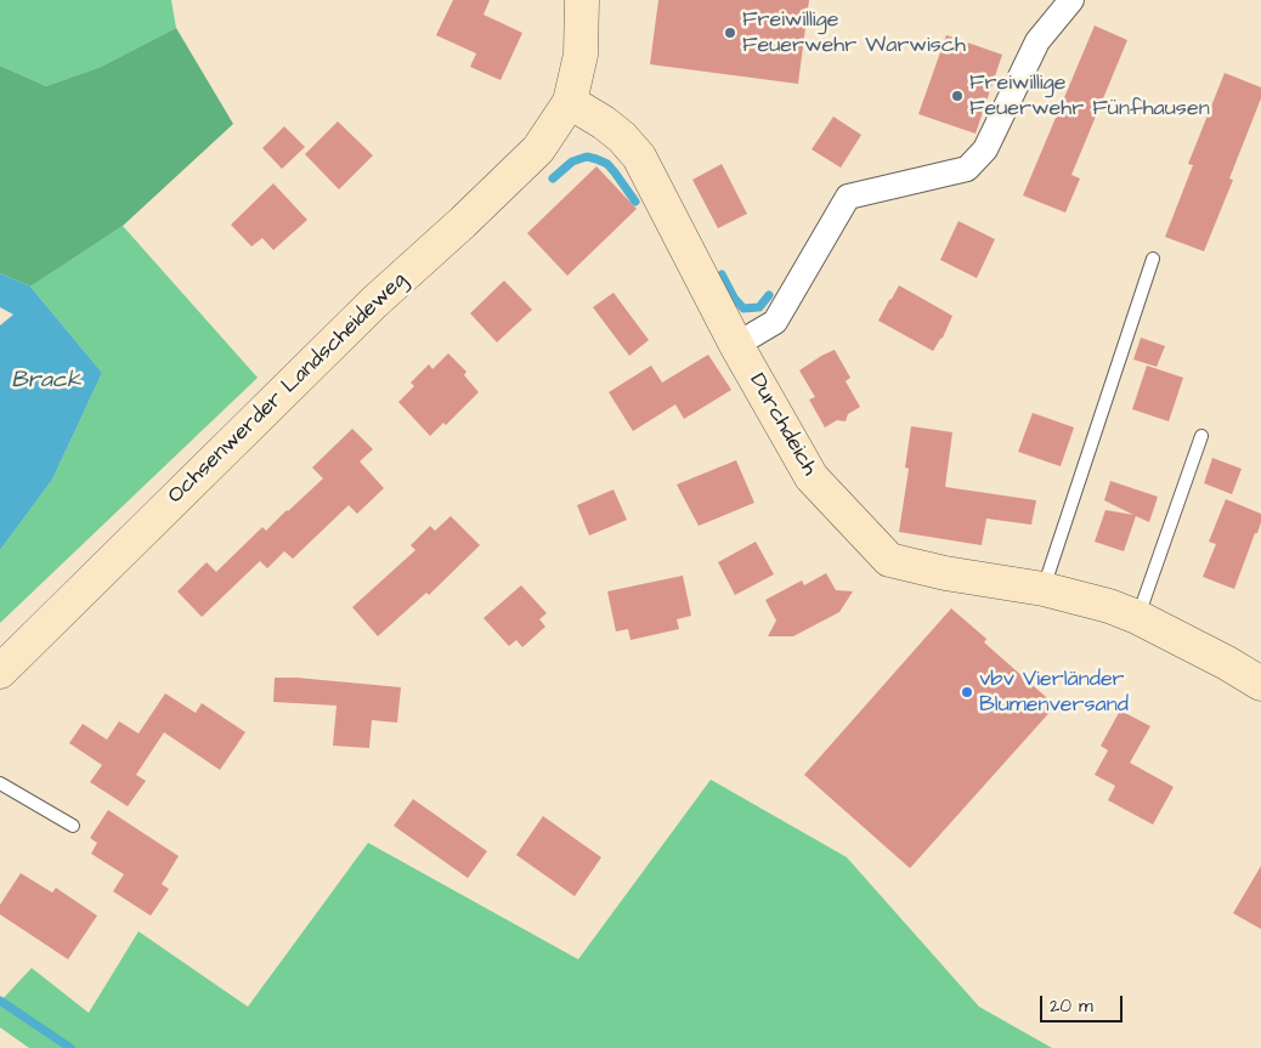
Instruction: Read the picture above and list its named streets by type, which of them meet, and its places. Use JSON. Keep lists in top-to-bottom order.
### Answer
{
  "streets": {
    "street": ["Ochsenwerder Landscheideweg", "Durchdeich"]
  },
  "crossings": [
    ["Ochsenwerder Landscheideweg", "Durchdeich"]
  ],
  "water": ["Brack"],
  "places": ["Freiwillige Feuerwehr Warwisch", "Freiwillige Feuerwehr Fünfhausen", "vbv Vierländer Blumenversand"],
  "scale_bar": "20 m"
}
